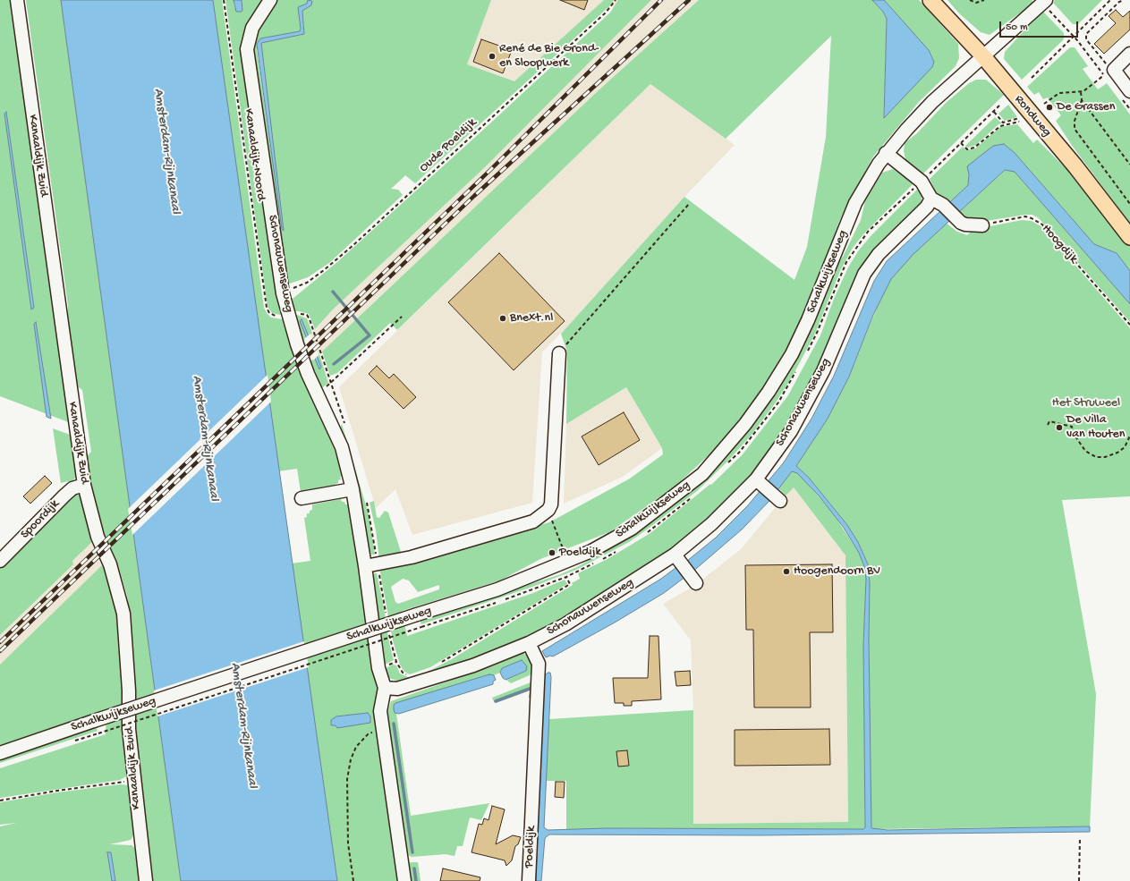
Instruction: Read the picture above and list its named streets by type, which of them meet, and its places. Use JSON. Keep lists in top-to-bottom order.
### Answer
{
  "streets": {
    "main road": ["Rondweg"],
    "street": [
      "Kanaaldijk Zuid",
      "Schonauwenseweg",
      "Schalkwijkseweg",
      "Spoordijk",
      "Poeldijk"
    ],
    "path": ["Oude Poeldijk", "Kanaaldijk-Noord", "Hoogdijk"]
  },
  "crossings": [
    ["Rondweg", "Schalkwijkseweg"],
    ["Oude Poeldijk", "Schonauwenseweg"],
    ["Kanaaldijk-Noord", "Schonauwenseweg"],
    ["Kanaaldijk Zuid", "Spoordijk"],
    ["Schonauwenseweg", "Poeldijk"]
  ],
  "water": ["Amsterdam-Rijnkanaal"],
  "parks": ["Het Struweel"],
  "places": [
    "René de Bie Grond- en Sloopwerk",
    "De Grassen",
    "Bnext.nl",
    "De Villa van Houten",
    "Poeldijk",
    "Hoogendoorn BV"
  ],
  "scale_bar": "50 m"
}
